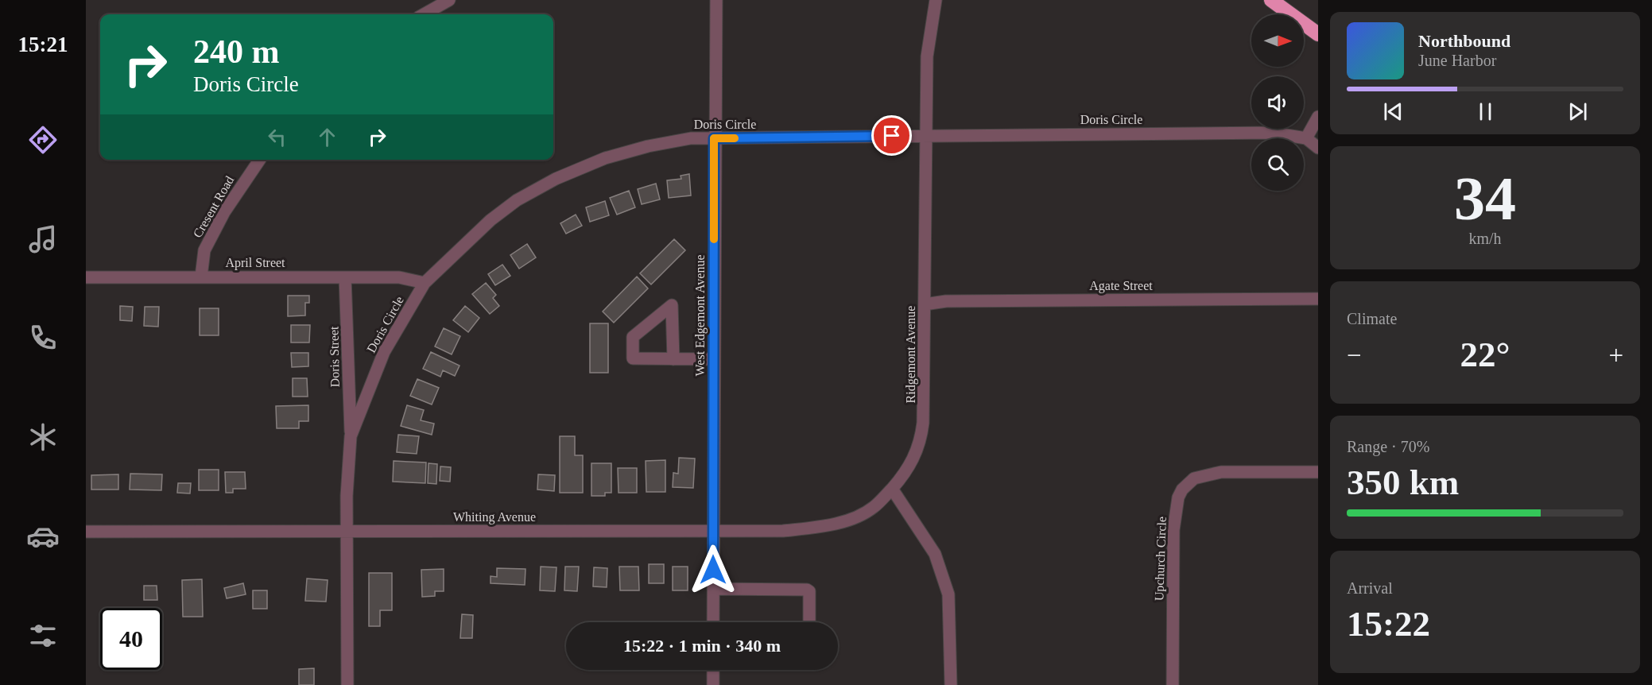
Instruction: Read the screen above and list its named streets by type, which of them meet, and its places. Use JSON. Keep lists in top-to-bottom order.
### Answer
{
  "streets": {
    "street": [
      "Doris Circle",
      "Cresent Road",
      "April Street",
      "Agate Street",
      "West Edgemont Avenue",
      "Ridgemont Avenue",
      "Doris Street",
      "Whiting Avenue",
      "Upchurch Circle"
    ]
  },
  "crossings": [
    ["Doris Circle", "April Street"],
    ["Doris Circle", "West Edgemont Avenue"],
    ["Doris Circle", "Ridgemont Avenue"],
    ["Doris Circle", "Doris Street"],
    ["Doris Circle", "Whiting Avenue"],
    ["Cresent Road", "April Street"],
    ["April Street", "Doris Street"],
    ["Agate Street", "Ridgemont Avenue"],
    ["West Edgemont Avenue", "Whiting Avenue"],
    ["Ridgemont Avenue", "Whiting Avenue"]
  ],
  "north": "right",
  "page": {
    "tabs": "15:21",
    "turn": ["240 m", "Doris Circle"],
    "song": ["Northbound", "June Harbor"],
    "tile": [
      ["34", "km/h"],
      "Climate",
      ["Range · 70%", "350 km"],
      ["Arrival", "15:22"]
    ],
    "heat": ["−", "22°", "+"],
    "limit": "40",
    "trip": "15:22 · 1 min · 340 m"
  }
}
